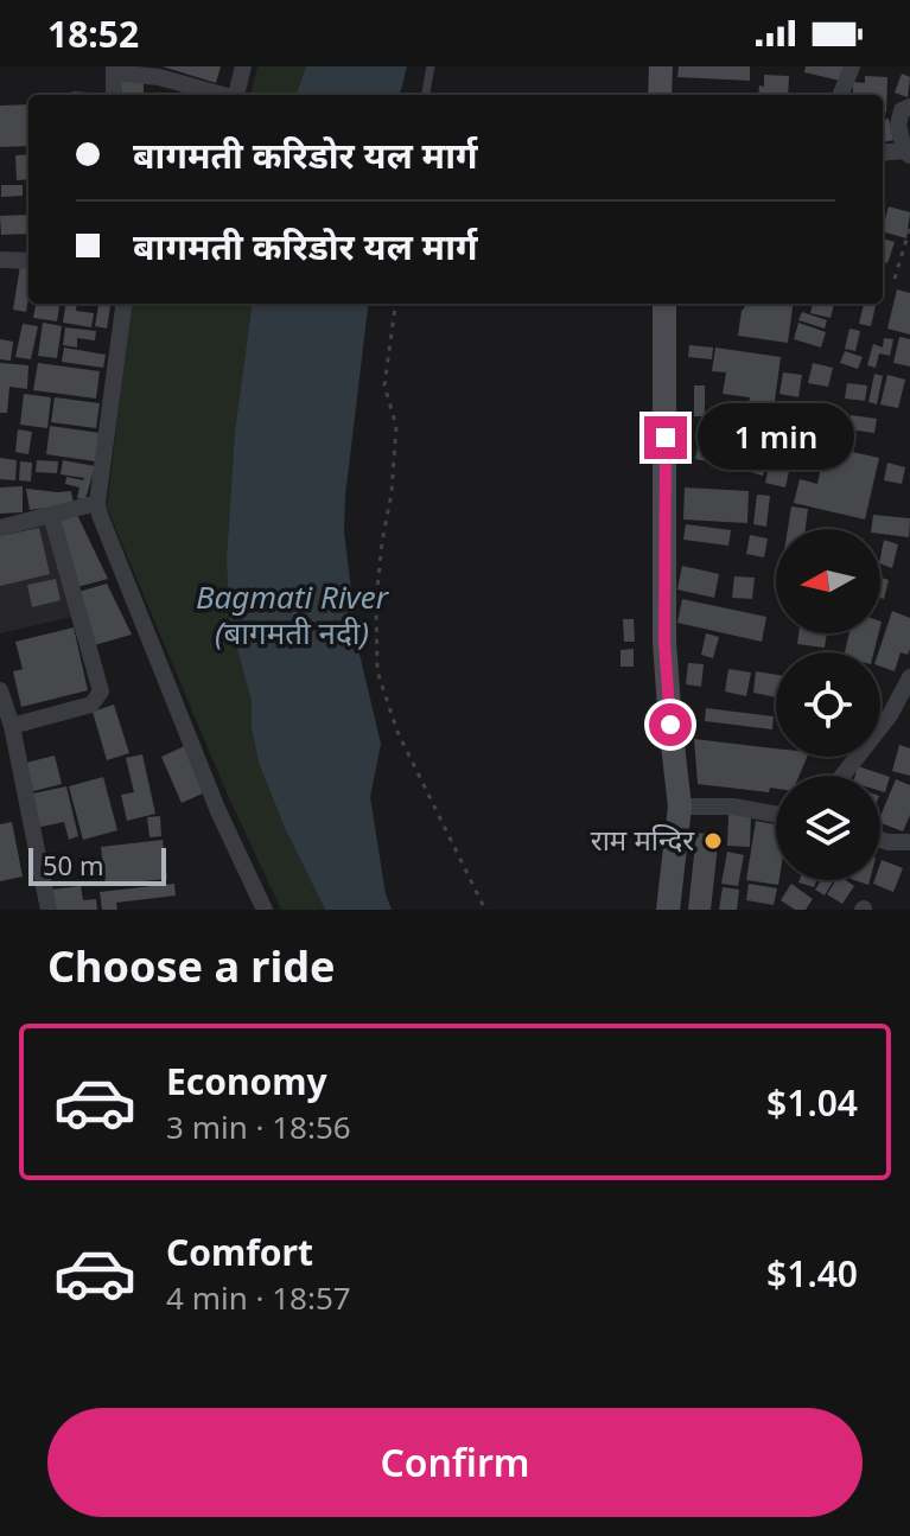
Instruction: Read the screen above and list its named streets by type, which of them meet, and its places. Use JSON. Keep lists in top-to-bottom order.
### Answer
{
  "water": ["Bagmati River (बागमती नदी)"],
  "places": ["राम मन्दिर"],
  "scale_bar": "50 m",
  "north": "left",
  "page": {
    "status": "18:52",
    "banner": ["बागमती करिडोर यल मार्ग", "बागमती करिडोर यल मार्ग"],
    "bubble": "1 min",
    "scale": "50 m",
    "heading": "Choose a ride",
    "list": [
      {
        "name": "Economy",
        "note": "3 min · 18:56",
        "value": "$1.04"
      },
      {
        "name": "Comfort",
        "note": "4 min · 18:57",
        "value": "$1.40"
      }
    ],
    "buttons": "Confirm"
  }
}
